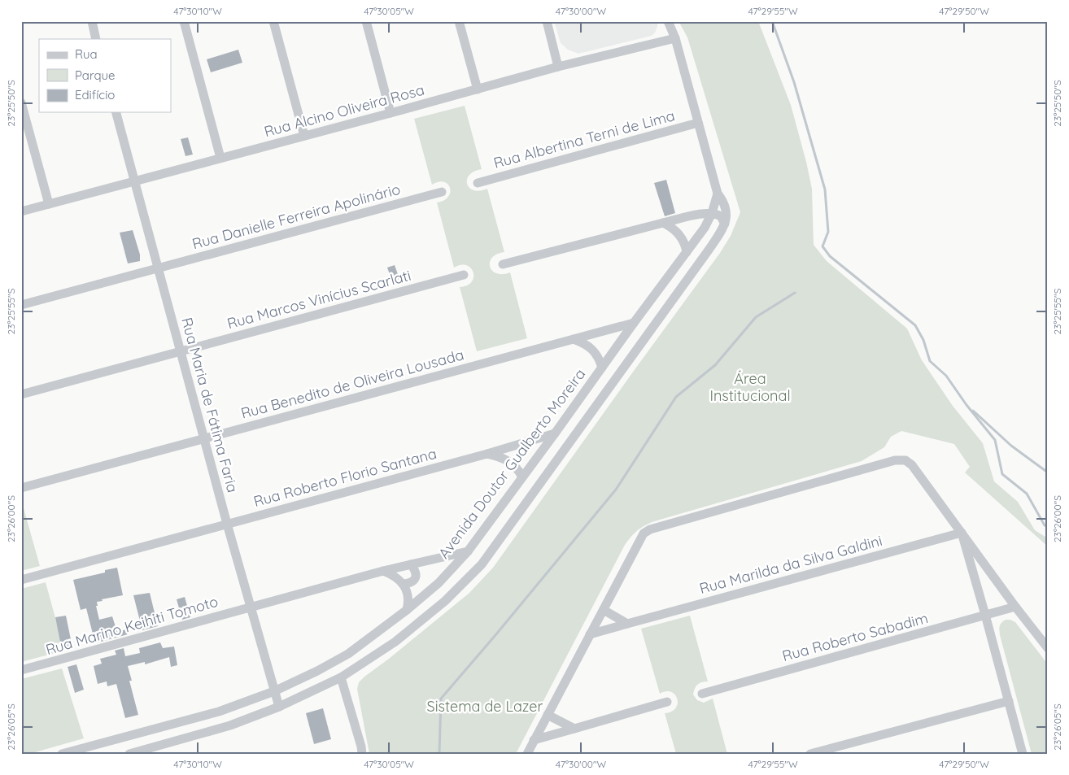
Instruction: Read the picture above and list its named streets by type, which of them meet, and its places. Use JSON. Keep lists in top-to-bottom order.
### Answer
{
  "streets": {
    "street": [
      "Rua Alcino Oliveira Rosa",
      "Rua Albertina Terni de Lima",
      "Rua Danielle Ferreira Apolinário",
      "Rua Marcos Vinícius Scarlati",
      "Rua Benedito de Oliveira Lousada",
      "Rua Maria de Fátima Faria",
      "Avenida Doutor Gualberto Moreira",
      "Rua Roberto Florio Santana",
      "Rua Marilda da Silva Galdini",
      "Rua Marino Keihiti Tomoto",
      "Rua Roberto Sabadim"
    ]
  },
  "crossings": [
    ["Rua Alcino Oliveira Rosa", "Rua Maria de Fátima Faria"],
    ["Rua Danielle Ferreira Apolinário", "Rua Maria de Fátima Faria"],
    ["Rua Marcos Vinícius Scarlati", "Rua Maria de Fátima Faria"],
    ["Rua Benedito de Oliveira Lousada", "Rua Maria de Fátima Faria"],
    ["Rua Benedito de Oliveira Lousada", "Avenida Doutor Gualberto Moreira"],
    ["Rua Maria de Fátima Faria", "Avenida Doutor Gualberto Moreira"],
    ["Rua Maria de Fátima Faria", "Rua Roberto Florio Santana"],
    ["Rua Maria de Fátima Faria", "Rua Marino Keihiti Tomoto"],
    ["Avenida Doutor Gualberto Moreira", "Rua Roberto Florio Santana"],
    ["Avenida Doutor Gualberto Moreira", "Rua Marino Keihiti Tomoto"]
  ],
  "parks": ["Área Institucional", "Sistema de Lazer"],
  "legend": ["Rua", "Parque", "Edifício"],
  "coordinates": [
    "47°30'10\"W",
    "47°30'05\"W",
    "47°30'00\"W",
    "47°29'55\"W",
    "47°29'50\"W",
    "23°25'50\"S",
    "23°25'55\"S",
    "23°26'00\"S",
    "23°26'05\"S"
  ]
}
